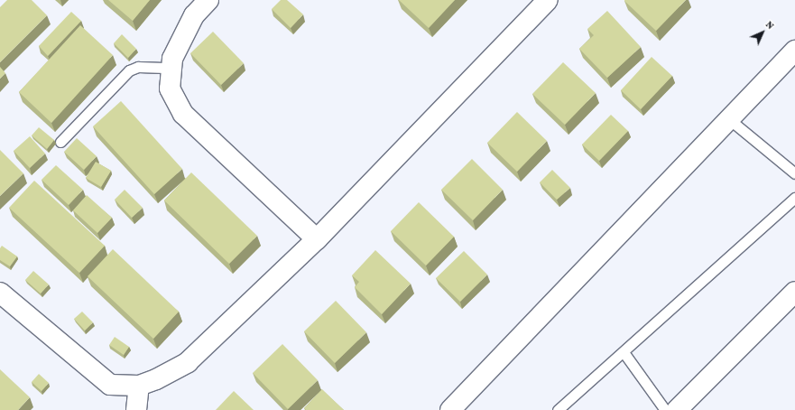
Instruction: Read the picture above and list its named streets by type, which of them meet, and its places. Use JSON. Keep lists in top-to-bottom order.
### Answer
{
  "north": "top right"
}
